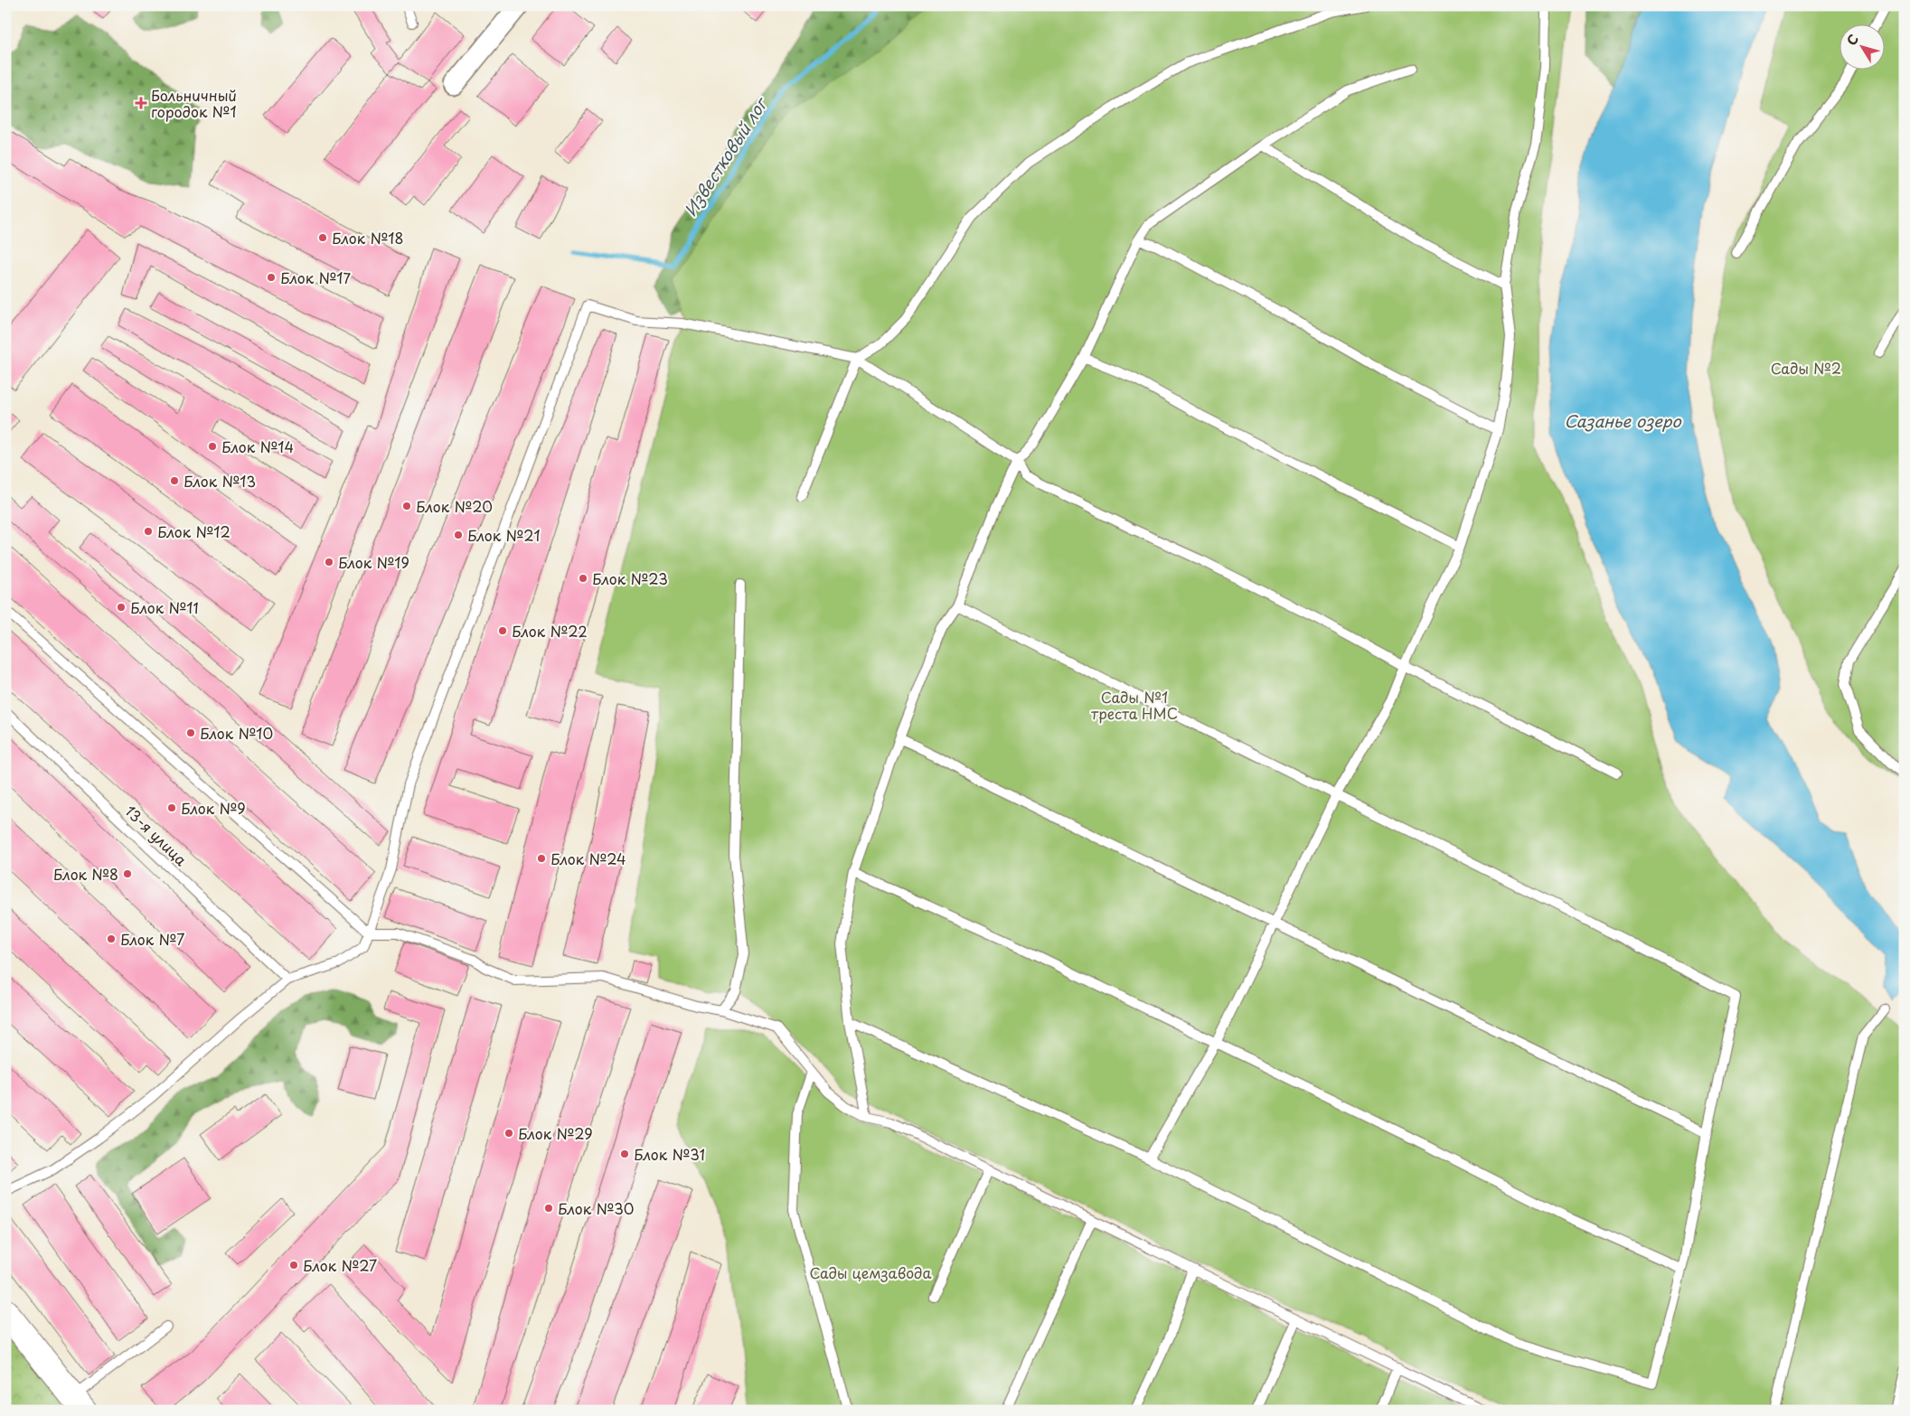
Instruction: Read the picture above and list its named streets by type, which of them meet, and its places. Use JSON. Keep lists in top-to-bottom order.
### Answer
{
  "streets": {
    "lane": ["13-я улица"]
  },
  "water": ["Известковый лог", "Сазанье озеро"],
  "parks": ["Сады №2", "Сады №1 треста НМС", "Сады цемзавода"],
  "places": {
    "health": ["Больничный городок №1"],
    "other": [
      "Блок №18",
      "Блок №17",
      "Блок №14",
      "Блок №13",
      "Блок №20",
      "Блок №12",
      "Блок №21",
      "Блок №19",
      "Блок №23",
      "Блок №11",
      "Блок №22",
      "Блок №10",
      "Блок №9",
      "Блок №24",
      "Блок №8",
      "Блок №7",
      "Блок №29",
      "Блок №31",
      "Блок №30",
      "Блок №27"
    ]
  },
  "north": "top left"
}
